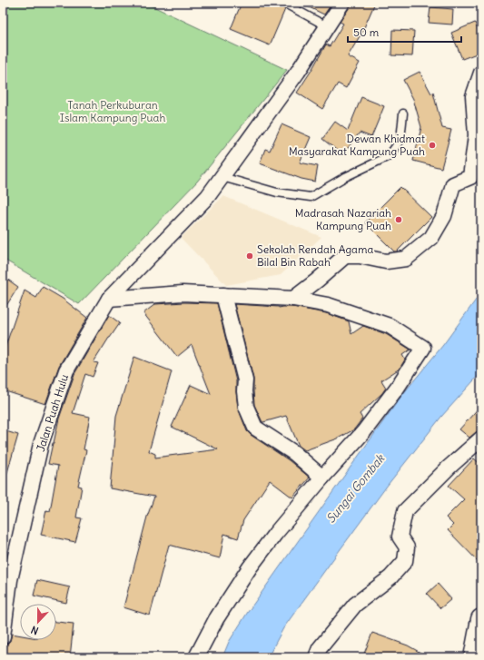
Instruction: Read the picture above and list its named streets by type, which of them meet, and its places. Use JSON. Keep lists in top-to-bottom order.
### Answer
{
  "streets": {
    "street": ["Jalan Puah Hulu"]
  },
  "water": ["Sungai Gombak"],
  "parks": ["Tanah Perkuburan Islam Kampung Puah"],
  "places": ["Dewan Khidmat Masyarakat Kampung Puah", "Madrasah Nazariah Kampung Puah", "Sekolah Rendah Agama Bilal Bin Rabah"],
  "scale_bar": "50 m",
  "north": "bottom"
}
